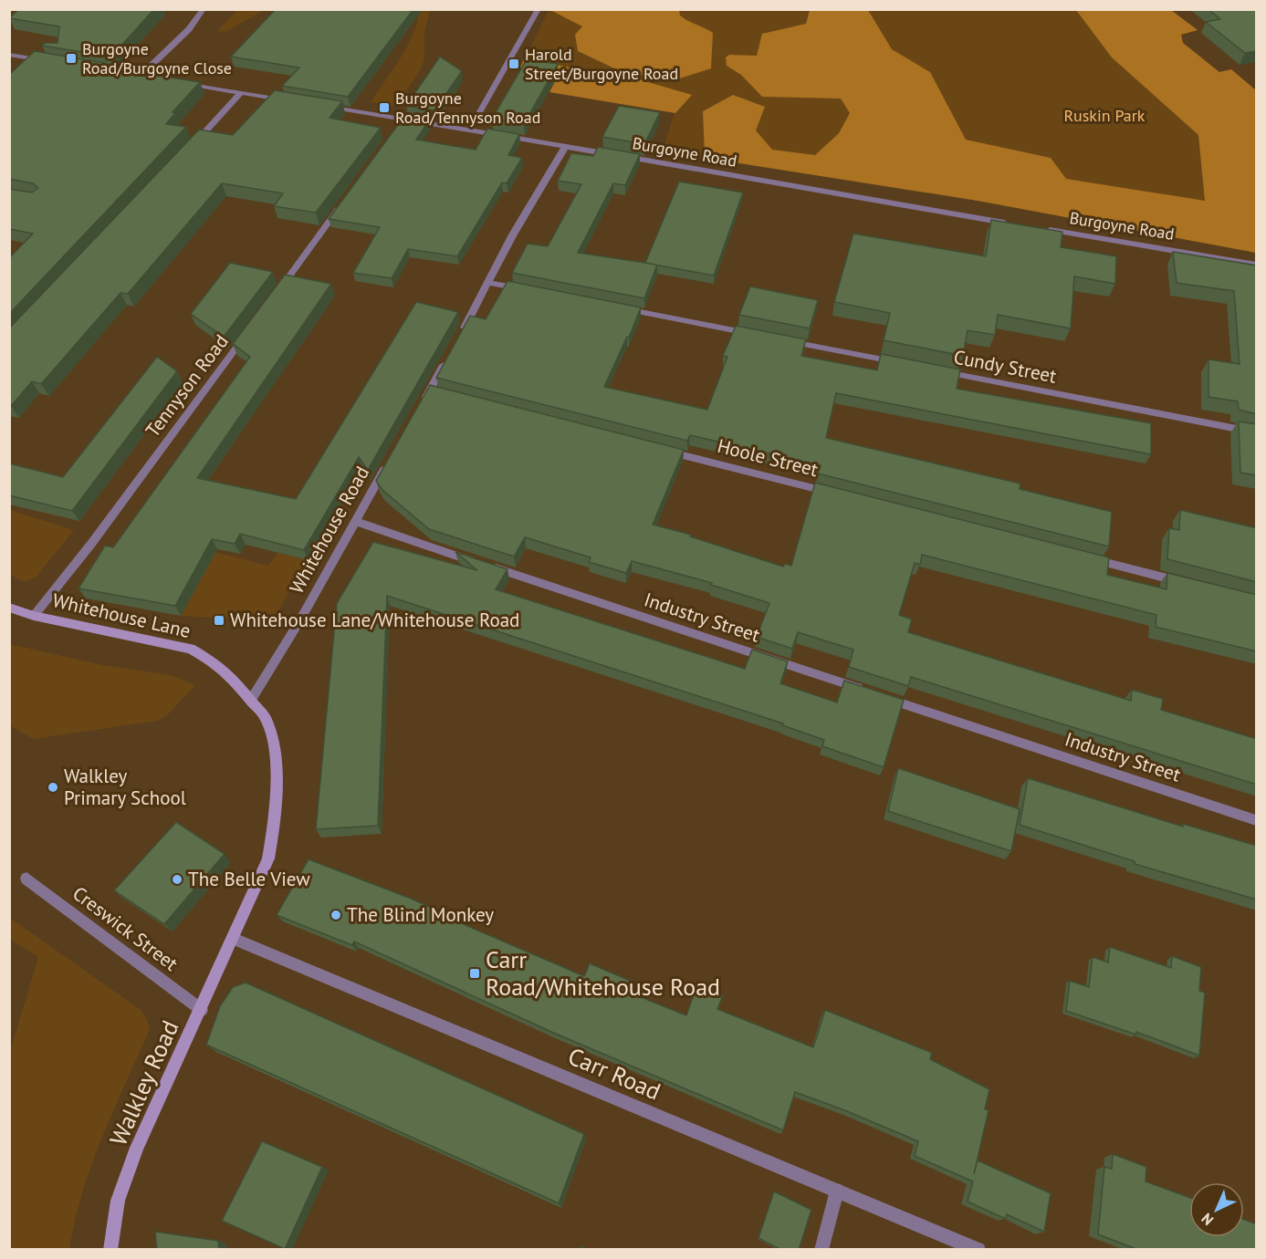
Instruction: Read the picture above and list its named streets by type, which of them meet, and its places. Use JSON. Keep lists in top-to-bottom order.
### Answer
{
  "streets": {
    "street": [
      "Burgoyne Road",
      "Cundy Street",
      "Tennyson Road",
      "Hoole Street",
      "Whitehouse Road",
      "Whitehouse Lane",
      "Industry Street",
      "Creswick Street",
      "Carr Road",
      "Walkley Road"
    ]
  },
  "crossings": [
    ["Tennyson Road", "Whitehouse Lane"],
    ["Whitehouse Road", "Whitehouse Lane"],
    ["Whitehouse Road", "Industry Street"],
    ["Whitehouse Lane", "Carr Road"],
    ["Whitehouse Lane", "Walkley Road"],
    ["Creswick Street", "Walkley Road"],
    ["Carr Road", "Walkley Road"]
  ],
  "parks": ["Ruskin Park"],
  "places": {
    "transit": [
      "Burgoyne Road/Burgoyne Close",
      "Harold Street/Burgoyne Road",
      "Burgoyne Road/Tennyson Road",
      "Whitehouse Lane/Whitehouse Road",
      "Carr Road/Whitehouse Road"
    ],
    "other": ["Walkley Primary School", "The Belle View", "The Blind Monkey"]
  },
  "north": "bottom left"
}
